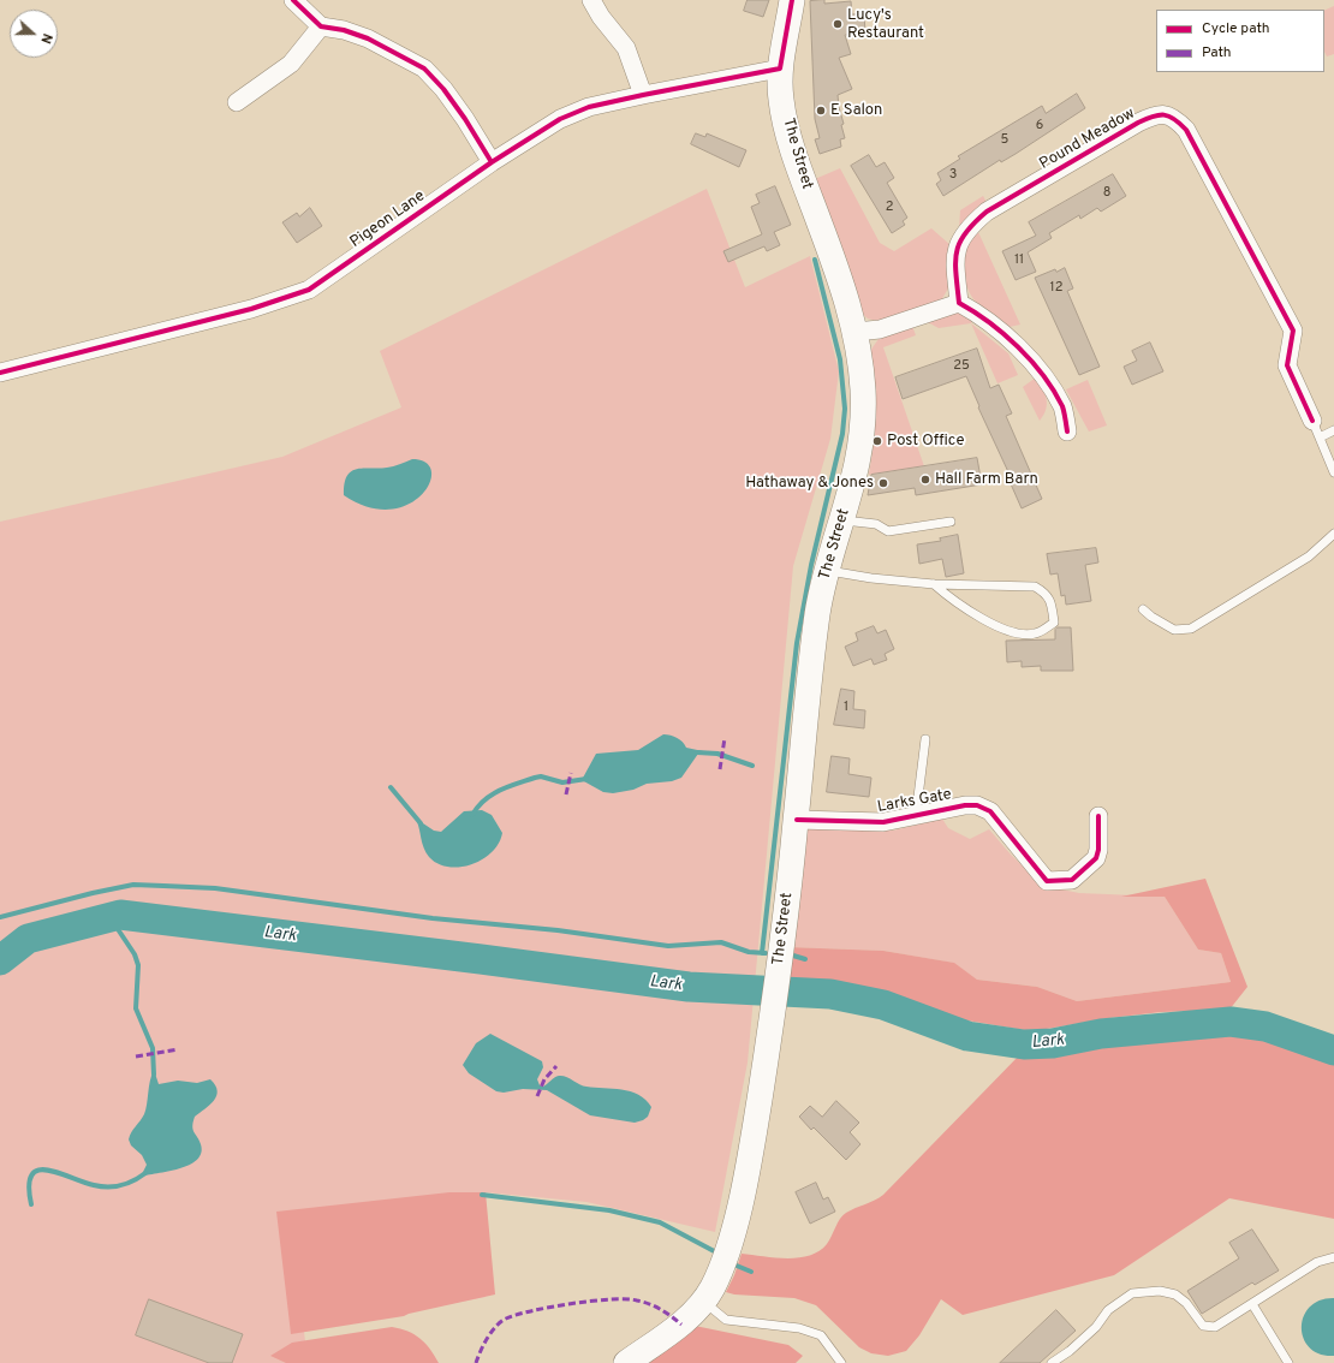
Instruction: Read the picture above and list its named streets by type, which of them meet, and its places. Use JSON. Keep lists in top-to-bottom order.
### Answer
{
  "streets": {
    "main road": ["The Street"],
    "street": ["Pound Meadow", "Pigeon Lane", "Larks Gate"]
  },
  "crossings": [
    ["The Street", "Pigeon Lane"],
    ["The Street", "Larks Gate"]
  ],
  "water": ["Lark"],
  "places": [
    "Lucy's Restaurant",
    "E Salon",
    "Post Office",
    "Hall Farm Barn",
    "Hathaway & Jones"
  ],
  "house_numbers": [
    "6",
    "5",
    "3",
    "8",
    "2",
    "11",
    "12",
    "25",
    "1"
  ],
  "legend": ["Cycle path", "Path"],
  "north": "right"
}
